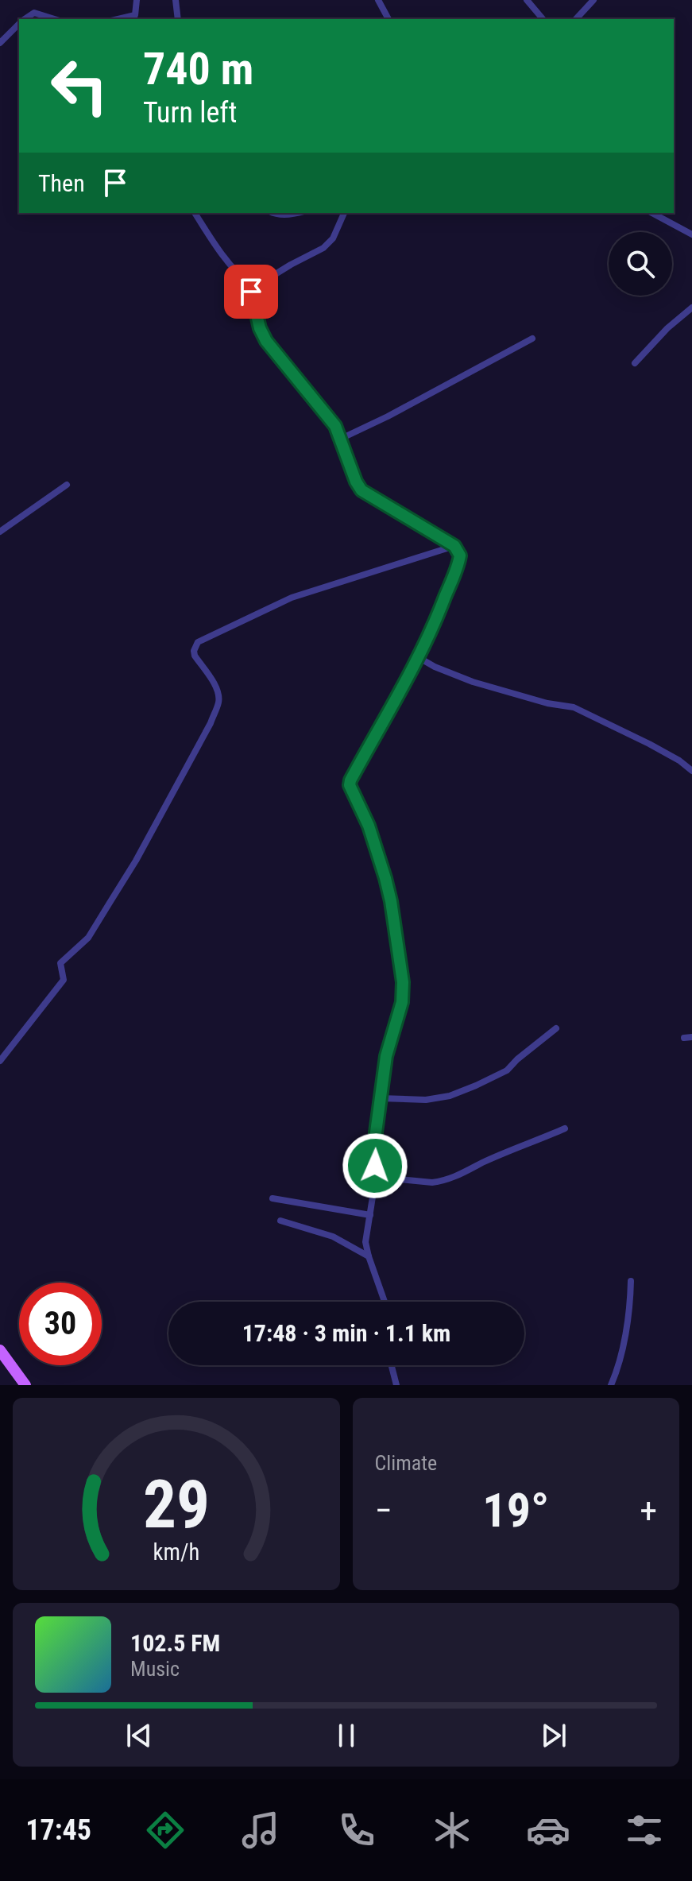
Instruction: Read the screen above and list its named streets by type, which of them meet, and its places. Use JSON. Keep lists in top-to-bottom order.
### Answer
{
  "page": {
    "turn": ["740 m", "Turn left"],
    "then": "Then",
    "limit": "30",
    "trip": "17:48 · 3 min · 1.1 km",
    "tile": "Climate",
    "heat": ["−", "19°", "+"],
    "song": ["102.5 FM", "Music"],
    "tabs": "17:45",
    "gauge": ["29", "km/h"]
  }
}
